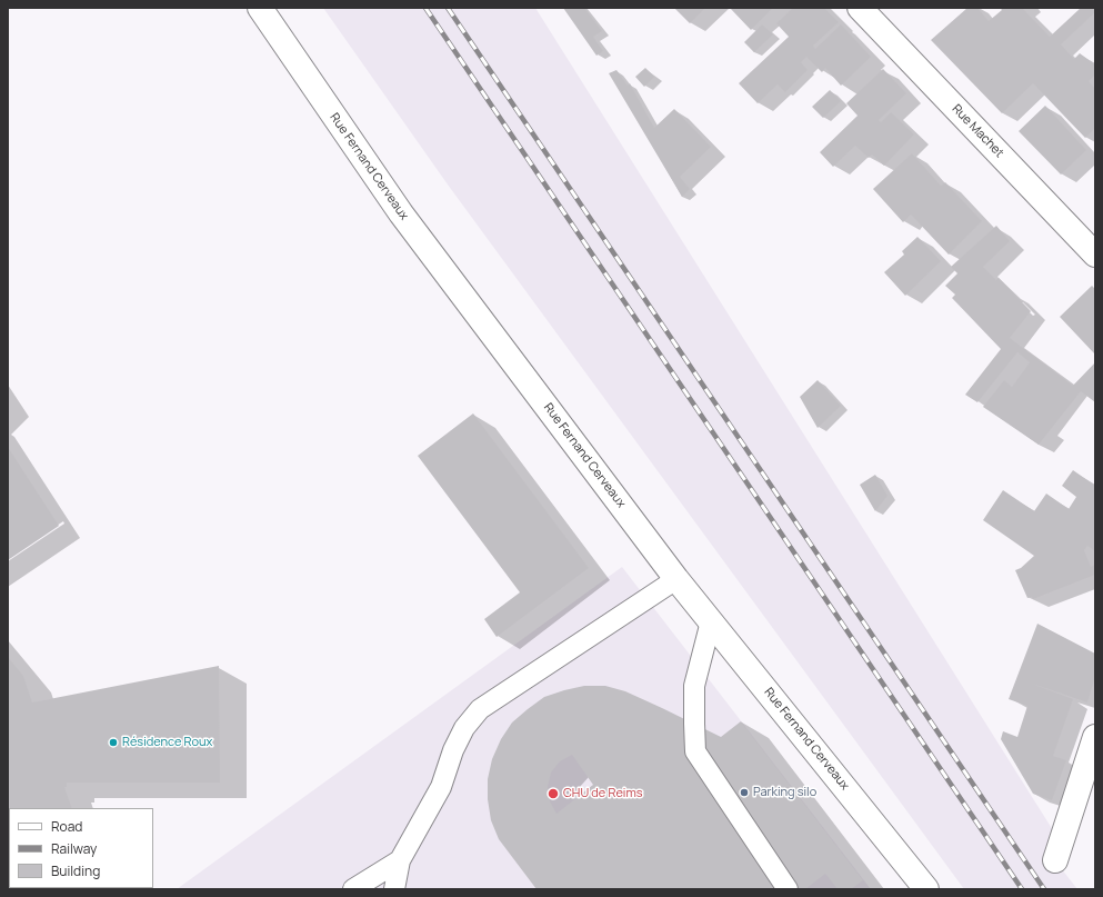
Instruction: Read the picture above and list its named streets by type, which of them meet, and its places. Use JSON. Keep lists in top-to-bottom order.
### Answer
{
  "streets": {
    "street": ["Rue Machet", "Rue Fernand Cerveaux"]
  },
  "places": ["Résidence Roux", "Parking silo", "CHU de Reims"],
  "legend": ["Road", "Railway", "Building"]
}
